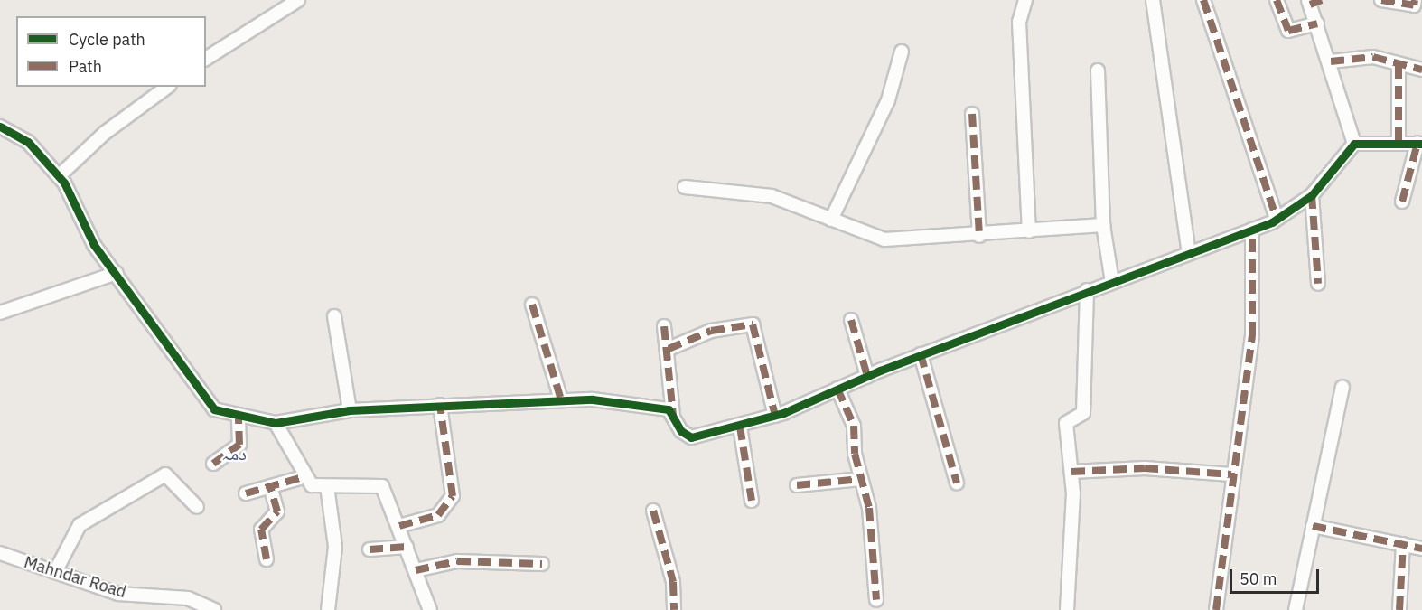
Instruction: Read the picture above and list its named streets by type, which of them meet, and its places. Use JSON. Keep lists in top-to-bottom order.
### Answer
{
  "streets": {
    "street": ["Mahndar Road"]
  },
  "districts": ["دمہ"],
  "legend": ["Cycle path", "Path"],
  "scale_bar": "50 m"
}
